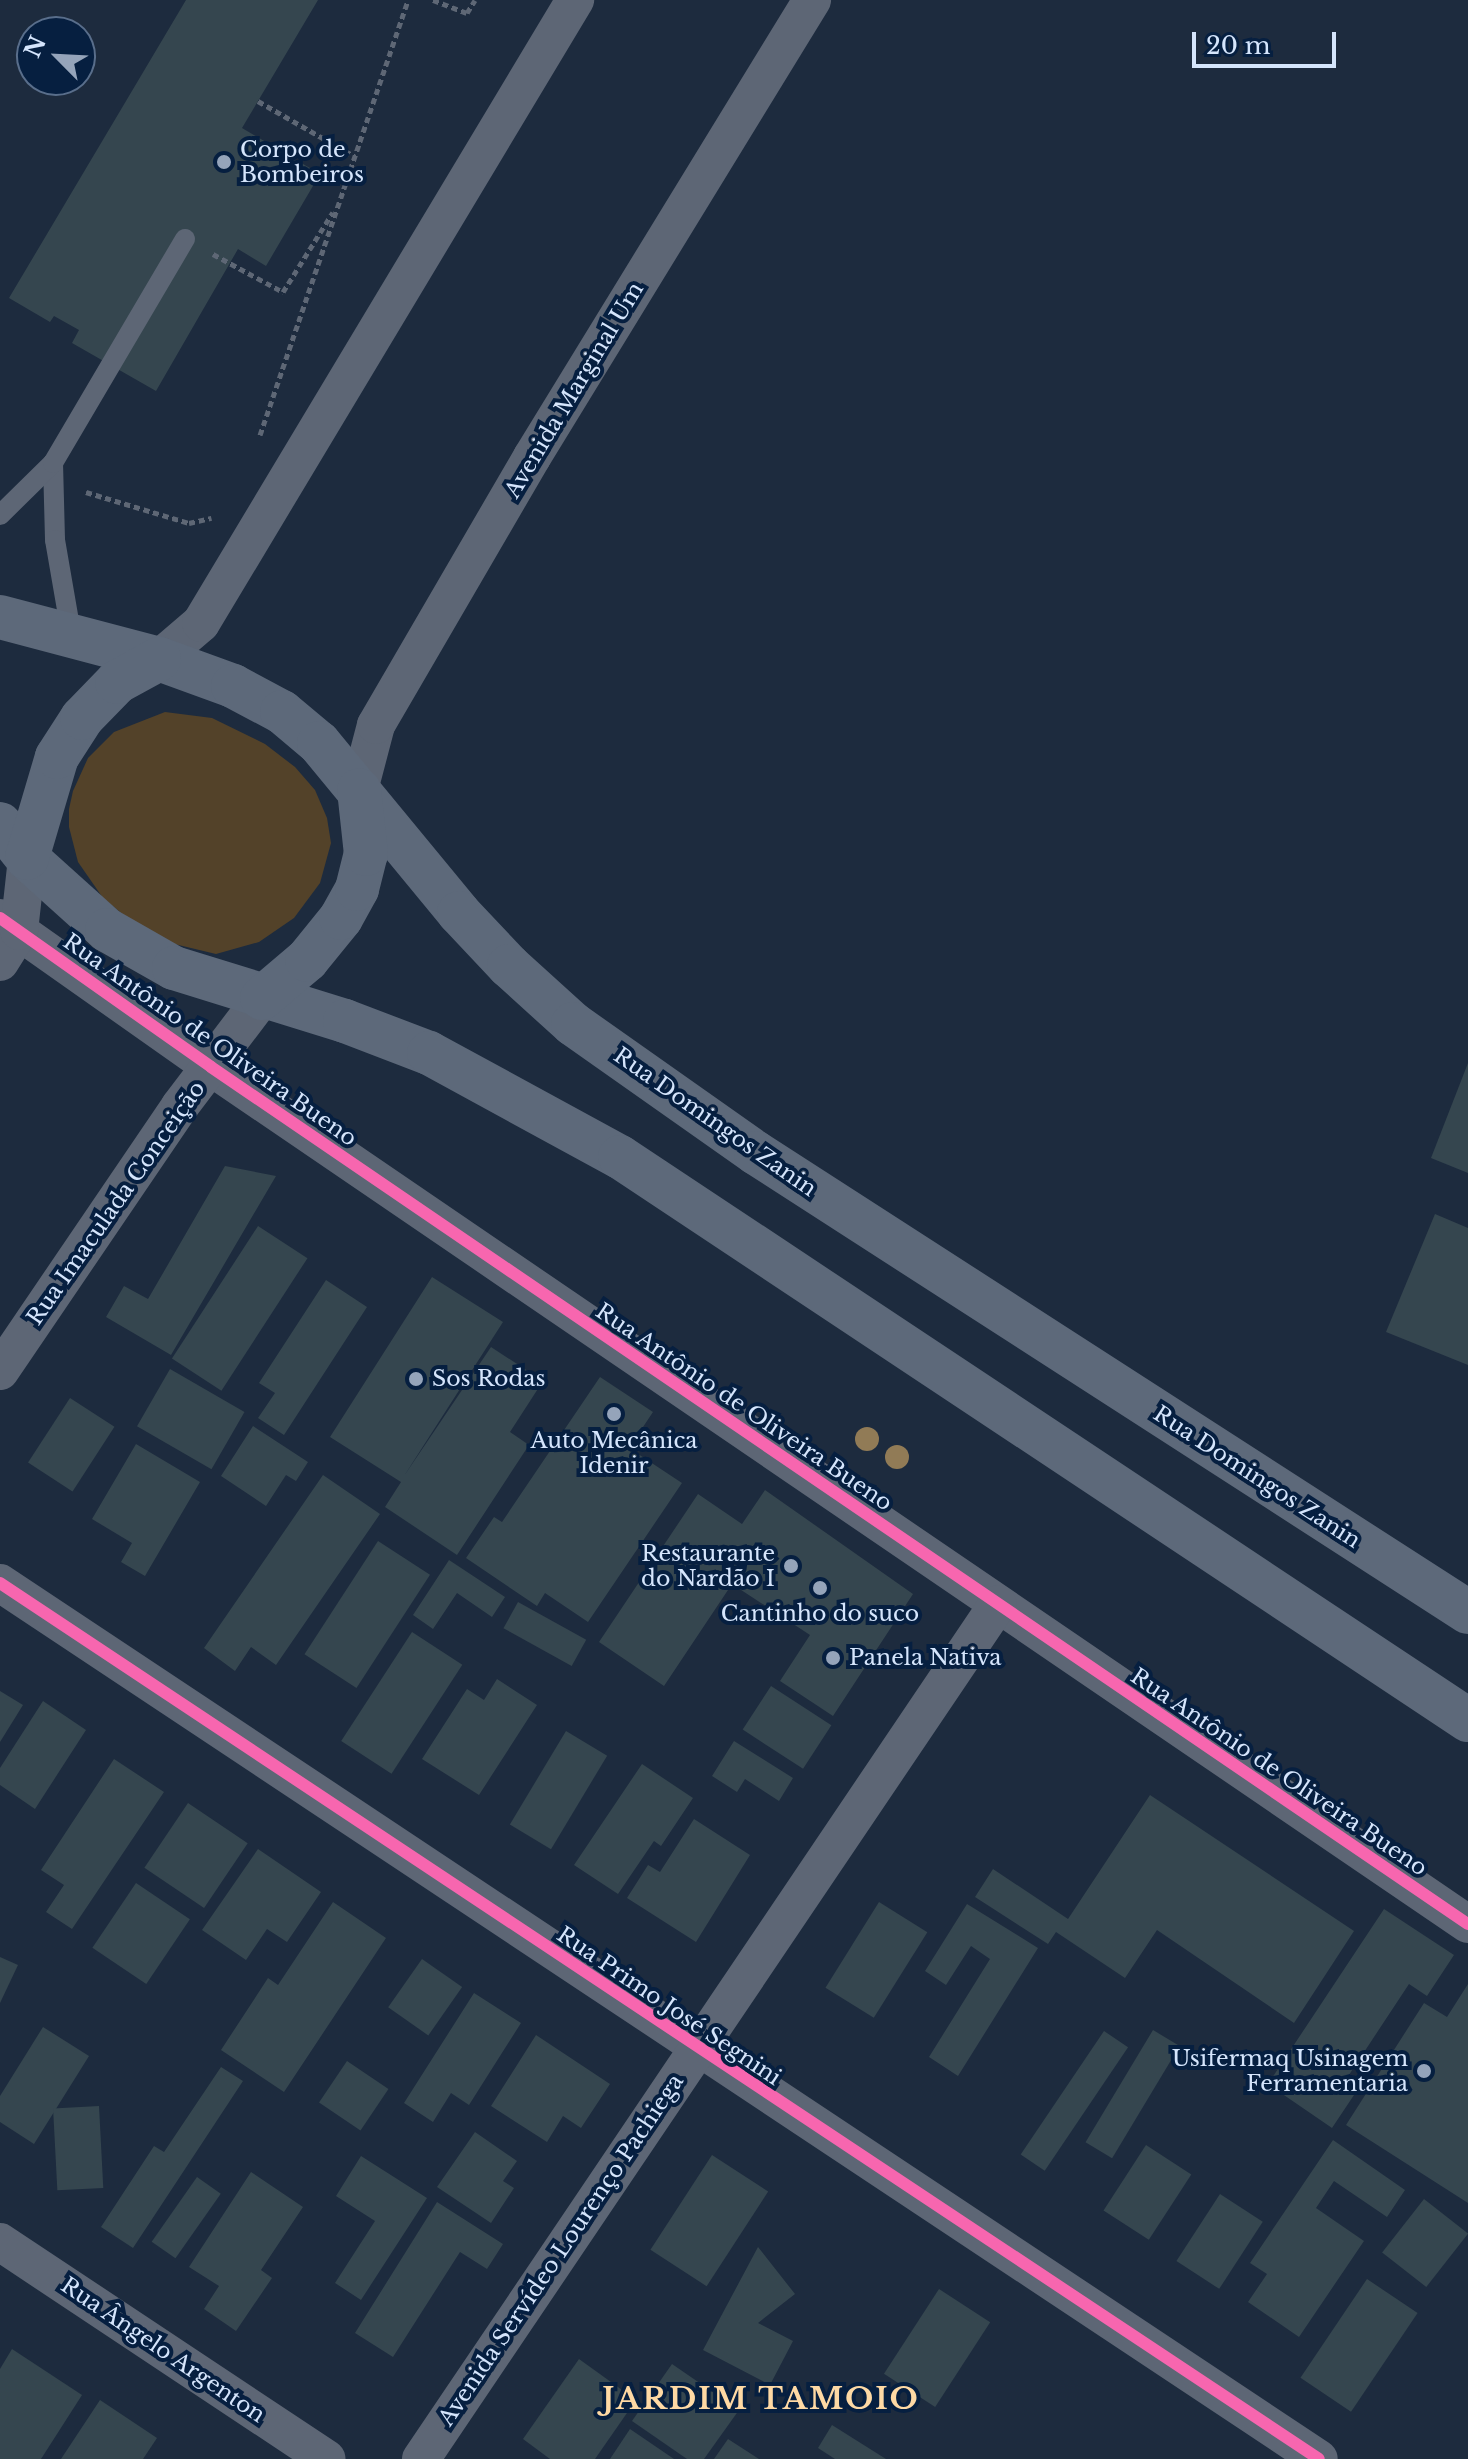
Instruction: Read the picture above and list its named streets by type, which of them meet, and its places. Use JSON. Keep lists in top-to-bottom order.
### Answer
{
  "streets": {
    "main road": ["Rua Domingos Zanin"],
    "street": [
      "Avenida Marginal Um",
      "Rua Antônio de Oliveira Bueno",
      "Rua Imaculada Conceição",
      "Rua Primo José Segnini",
      "Avenida Servídeo Lourenço Pachiega",
      "Rua Ângelo Argenton"
    ]
  },
  "crossings": [
    ["Avenida Marginal Um", "Rua Domingos Zanin"],
    ["Rua Antônio de Oliveira Bueno", "Rua Imaculada Conceição"],
    ["Rua Antônio de Oliveira Bueno", "Avenida Servídeo Lourenço Pachiega"],
    ["Rua Primo José Segnini", "Avenida Servídeo Lourenço Pachiega"]
  ],
  "districts": ["JARDIM TAMOIO"],
  "places": [
    "Corpo de Bombeiros",
    "Sos Rodas",
    "Auto Mecânica Idenir",
    "Restaurante do Nardão I",
    "Cantinho do suco",
    "Panela Nativa",
    "Usifermaq Usinagem Ferramentaria"
  ],
  "scale_bar": "20 m",
  "north": "top left"
}
